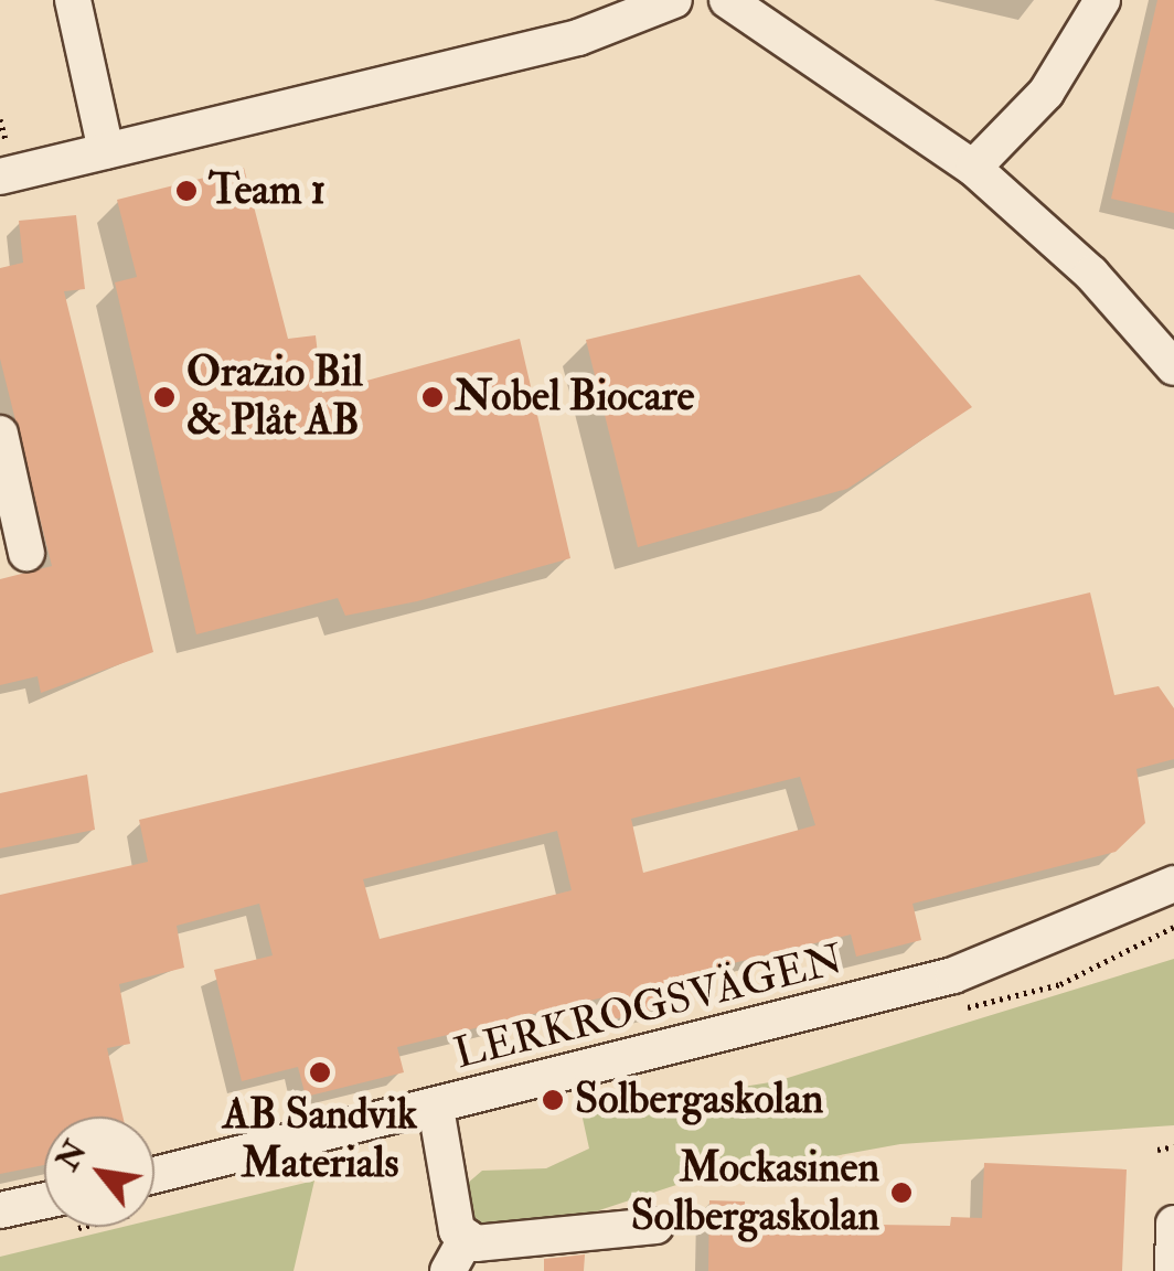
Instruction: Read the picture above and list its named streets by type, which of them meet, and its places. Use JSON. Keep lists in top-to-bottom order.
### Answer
{
  "streets": {
    "street": ["LERKROGSVÄGEN"]
  },
  "places": [
    "Team 1",
    "Orazio Bil & Plåt AB",
    "Nobel Biocare",
    "AB Sandvik Materials",
    "Solbergaskolan",
    "Mockasinen Solbergaskolan"
  ],
  "north": "top left"
}
